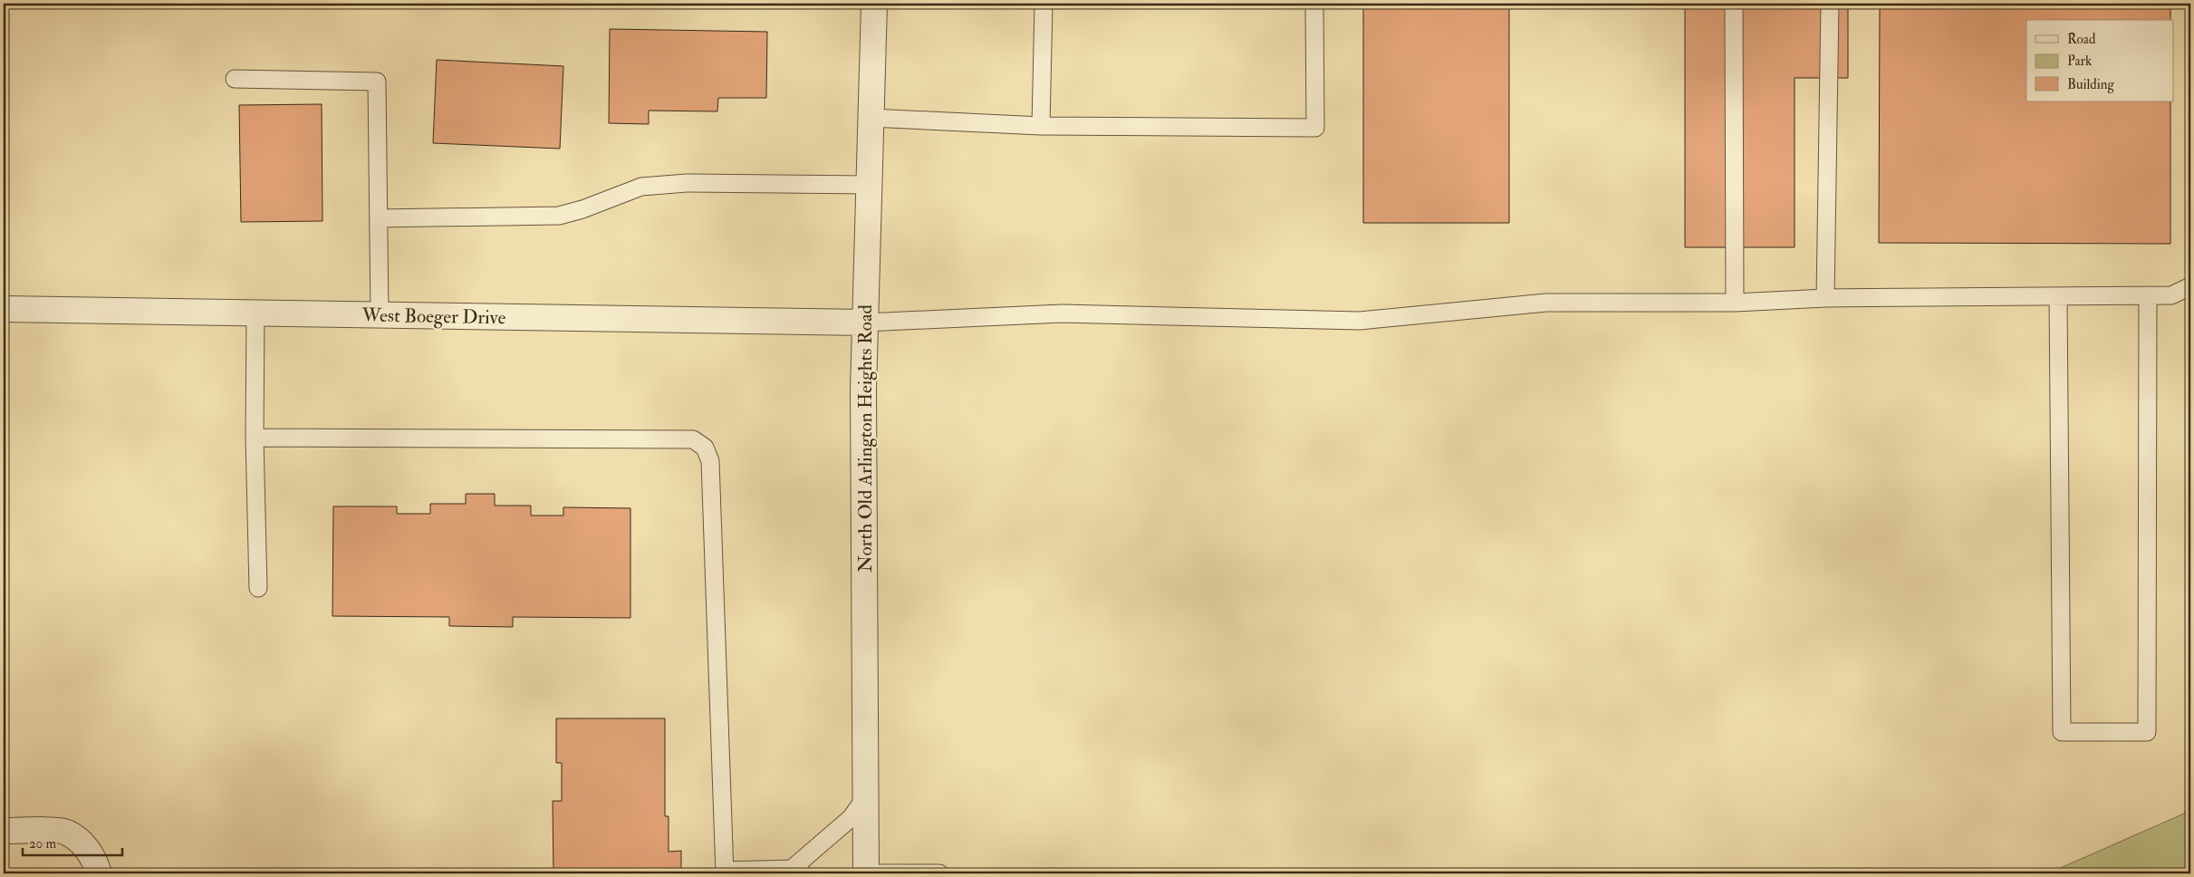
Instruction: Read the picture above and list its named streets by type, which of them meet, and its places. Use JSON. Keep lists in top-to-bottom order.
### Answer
{
  "streets": {
    "street": ["West Boeger Drive", "North Old Arlington Heights Road"]
  },
  "crossings": [
    ["West Boeger Drive", "North Old Arlington Heights Road"]
  ],
  "legend": ["Road", "Park", "Building"],
  "scale_bar": "20 m"
}
